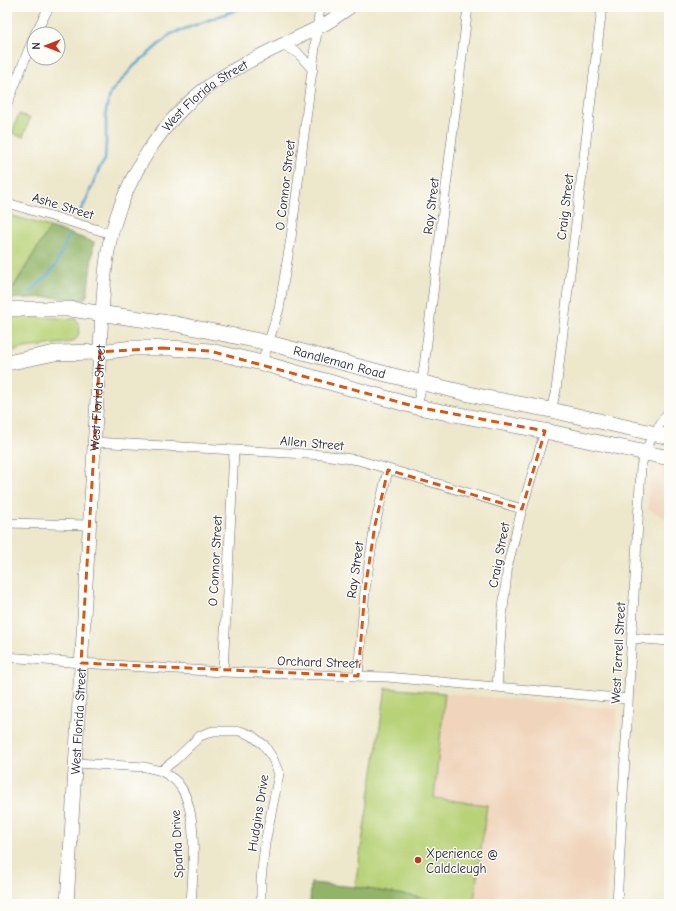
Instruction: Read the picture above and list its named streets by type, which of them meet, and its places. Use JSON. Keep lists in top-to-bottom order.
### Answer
{
  "streets": {
    "main road": ["West Florida Street", "Randleman Road"],
    "street": [
      "O Connor Street",
      "Ashe Street",
      "Ray Street",
      "Craig Street",
      "Allen Street",
      "West Terrell Street",
      "Orchard Street",
      "Hudgins Drive",
      "Sparta Drive"
    ]
  },
  "crossings": [
    ["West Florida Street", "O Connor Street"],
    ["West Florida Street", "Ashe Street"],
    ["West Florida Street", "Randleman Road"],
    ["West Florida Street", "Allen Street"],
    ["West Florida Street", "Orchard Street"],
    ["O Connor Street", "Randleman Road"],
    ["O Connor Street", "Allen Street"],
    ["O Connor Street", "Orchard Street"],
    ["Ray Street", "Randleman Road"],
    ["Ray Street", "Allen Street"],
    ["Ray Street", "Orchard Street"],
    ["Craig Street", "Randleman Road"],
    ["Craig Street", "Allen Street"],
    ["Craig Street", "Orchard Street"],
    ["Randleman Road", "West Terrell Street"],
    ["West Terrell Street", "Orchard Street"],
    ["Hudgins Drive", "Sparta Drive"]
  ],
  "places": ["Xperience @ Caldcleugh"],
  "north": "left"
}
